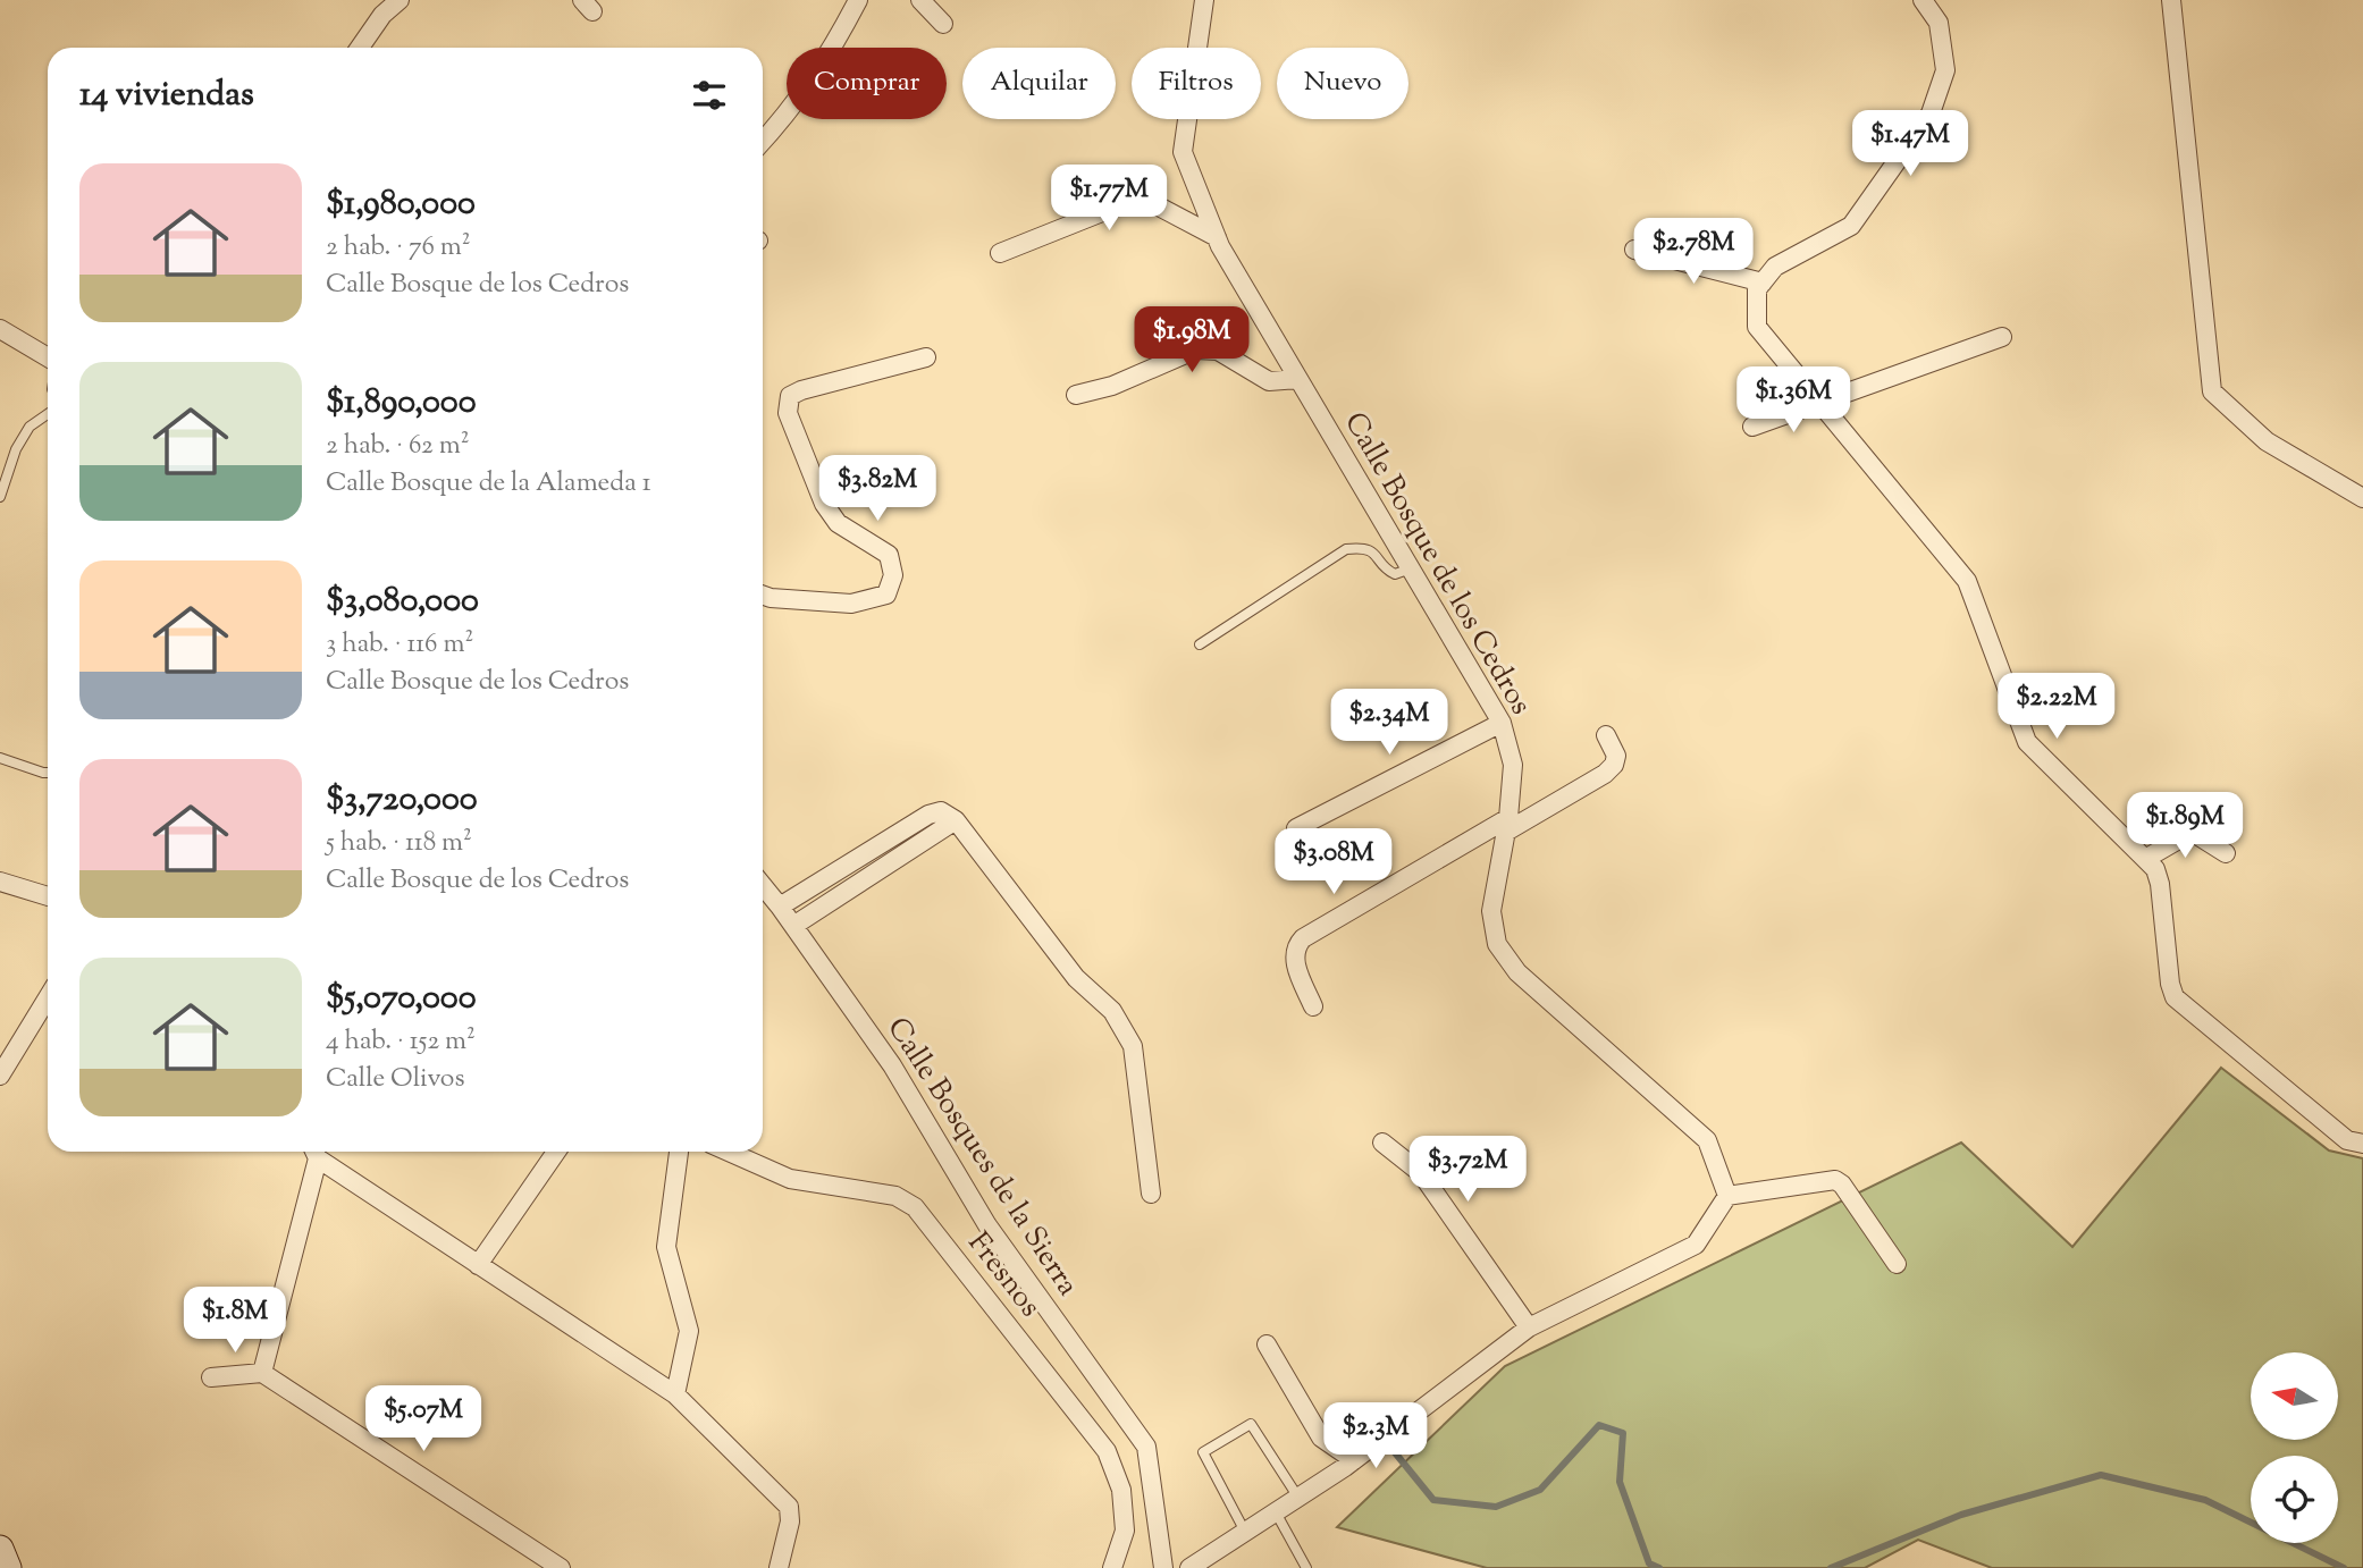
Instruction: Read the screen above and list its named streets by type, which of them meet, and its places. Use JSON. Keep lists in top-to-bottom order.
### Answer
{
  "streets": {
    "street": ["Calle Bosque de los Cedros", "Calle Bosques de la Sierra", "Fresnos"]
  },
  "north": "left",
  "page": {
    "chip": [
      "Comprar",
      "Alquilar",
      "Filtros",
      "Nuevo"
    ],
    "heading": "14 viviendas",
    "price": [
      "$1.47M",
      "$1.77M",
      "$2.78M",
      "$1.98M",
      "$1.36M",
      "$3.82M",
      "$2.22M",
      "$2.34M",
      "$1.89M",
      "$3.08M",
      "$3.72M",
      "$1.8M",
      "$5.07M",
      "$2.3M"
    ],
    "list": [
      {
        "name": "$1,980,000",
        "note": "2 hab. · 76 m² · Calle Bosque de los Cedros"
      },
      {
        "name": "$1,890,000",
        "note": "2 hab. · 62 m² · Calle Bosque de la Alameda 1"
      },
      {
        "name": "$3,080,000",
        "note": "3 hab. · 116 m² · Calle Bosque de los Cedros"
      },
      {
        "name": "$3,720,000",
        "note": "5 hab. · 118 m² · Calle Bosque de los Cedros"
      },
      {
        "name": "$5,070,000",
        "note": "4 hab. · 152 m² · Calle Olivos"
      }
    ]
  }
}
